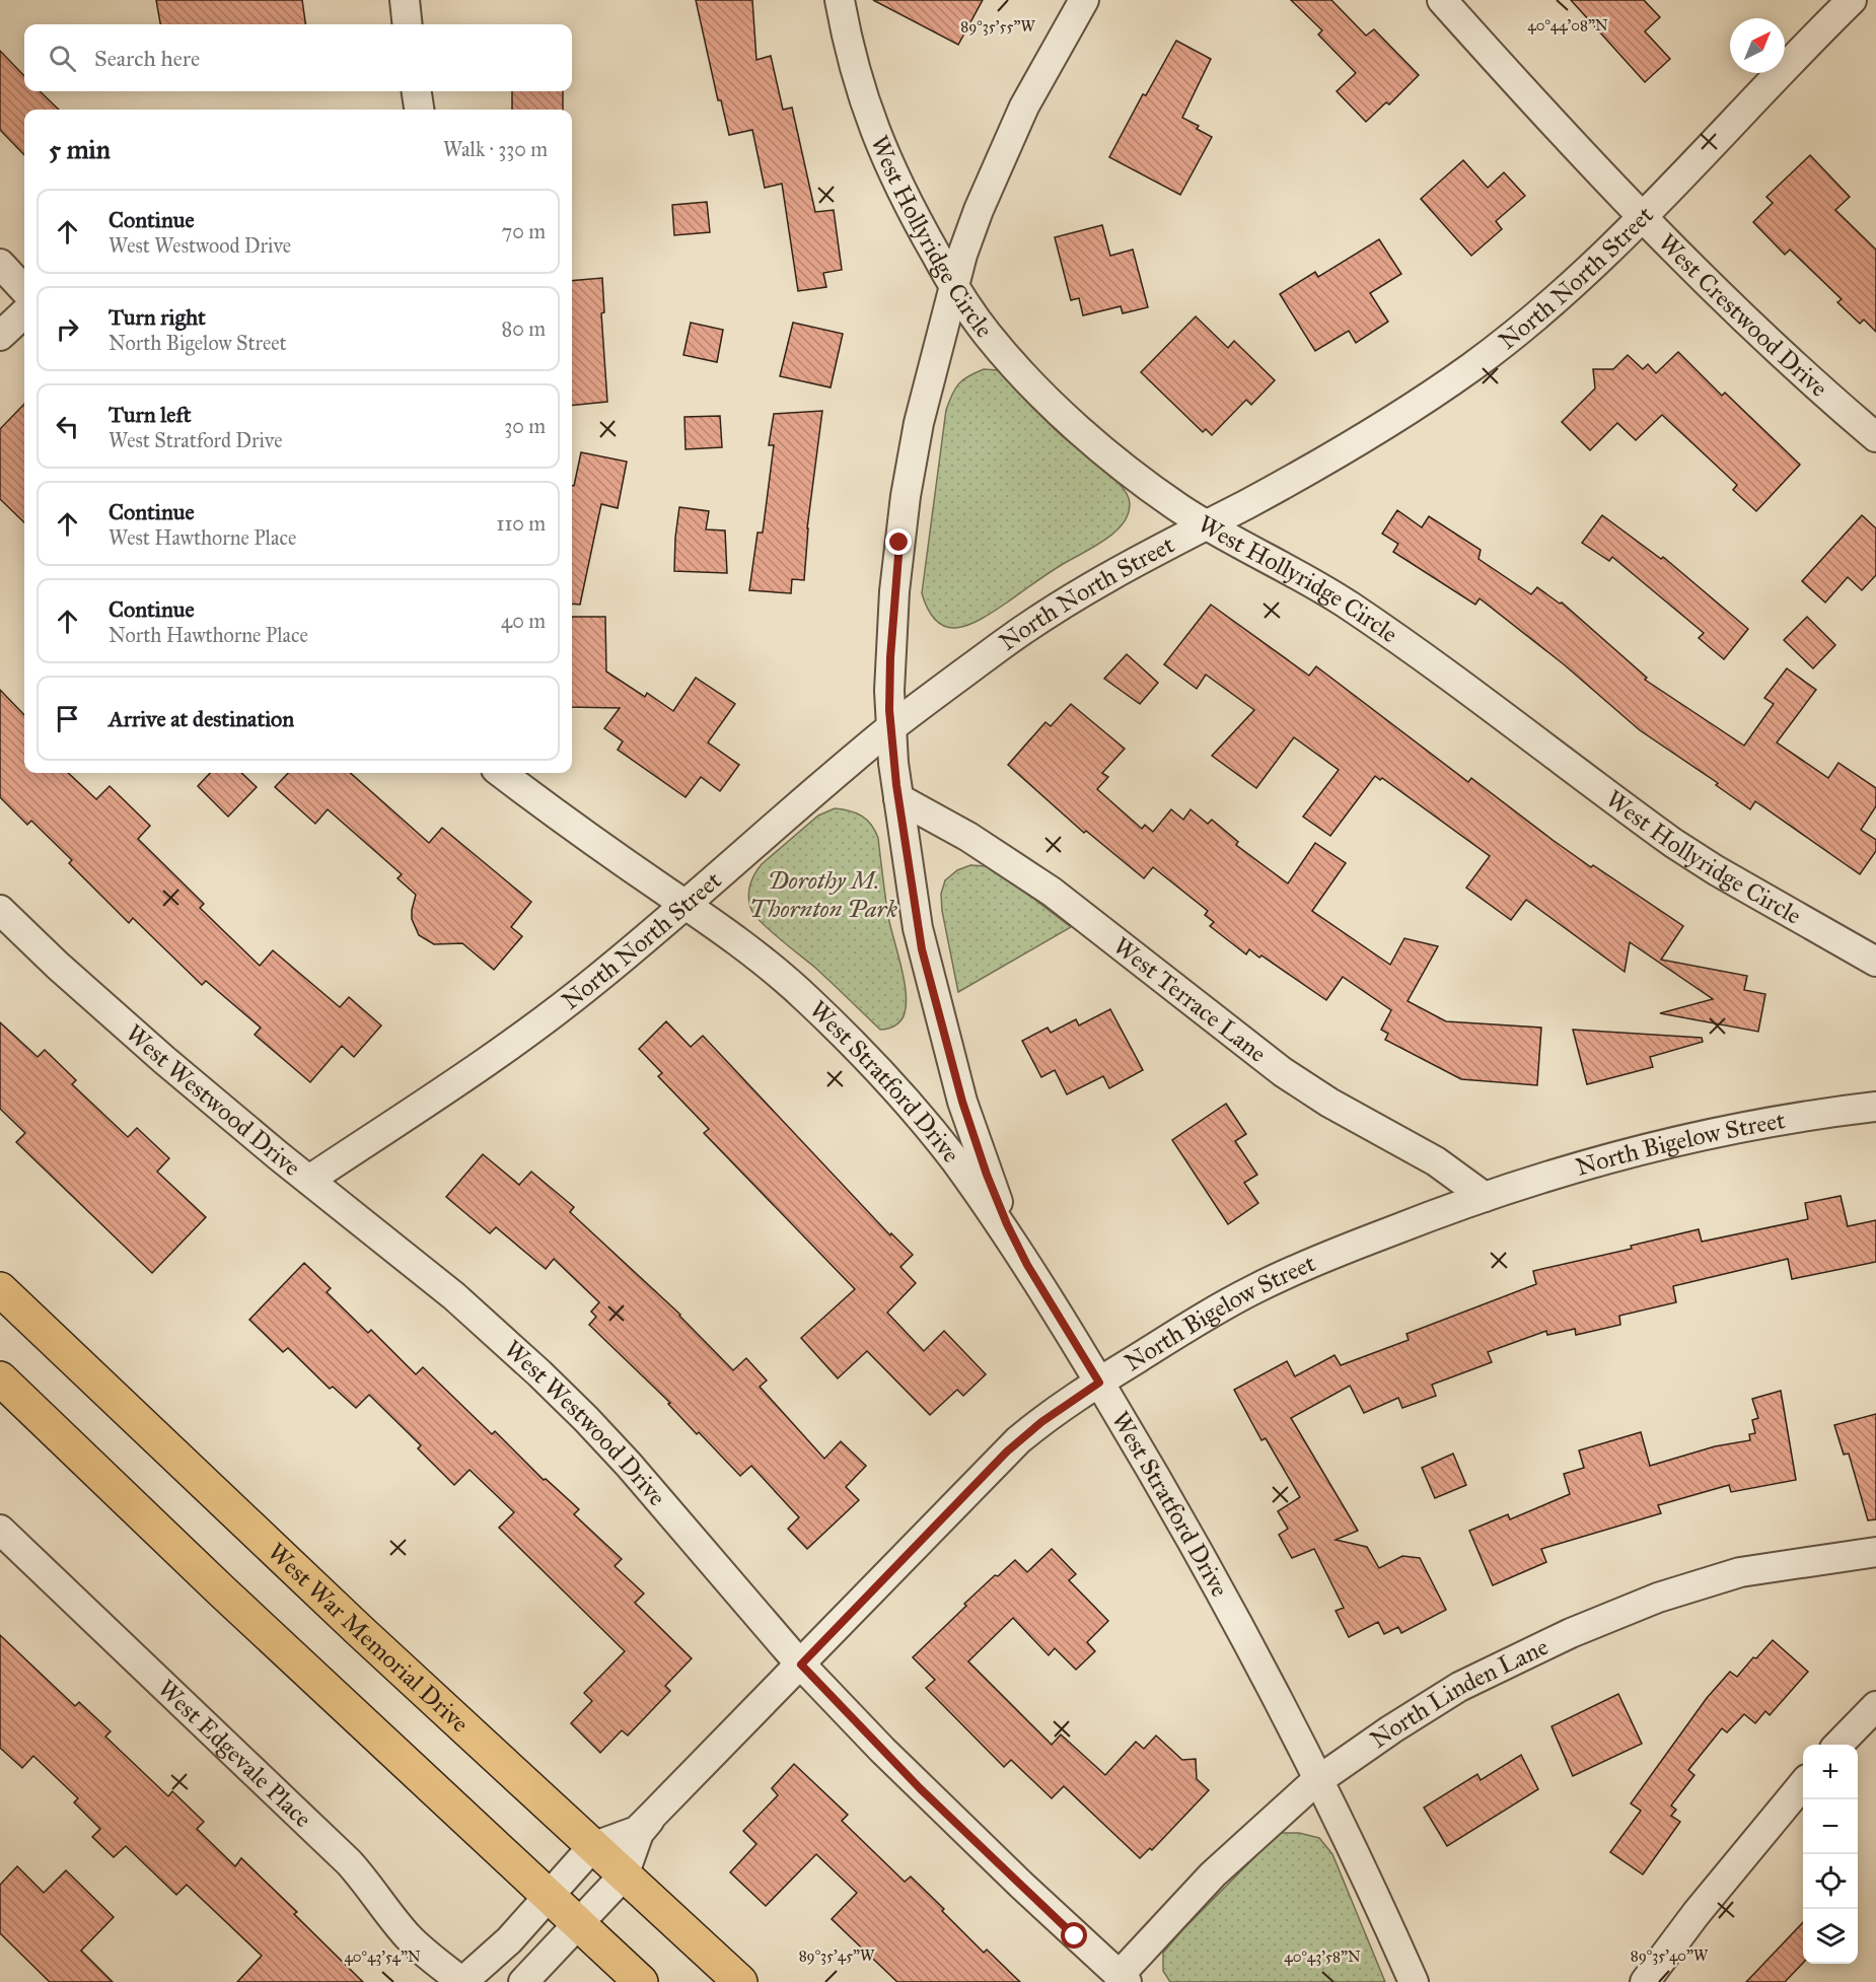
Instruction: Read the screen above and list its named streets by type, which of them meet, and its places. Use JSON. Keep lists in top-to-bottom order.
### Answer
{
  "streets": {
    "highway": ["West War Memorial Drive"],
    "street": [
      "West Hollyridge Circle",
      "North North Street",
      "West Crestwood Drive",
      "West Terrace Lane",
      "West Stratford Drive",
      "West Westwood Drive",
      "North Bigelow Street",
      "North Linden Lane",
      "West Edgevale Place"
    ]
  },
  "crossings": [
    ["West Hollyridge Circle", "North North Street"],
    ["North North Street", "West Crestwood Drive"],
    ["North North Street", "West Stratford Drive"],
    ["North North Street", "West Westwood Drive"],
    ["West Terrace Lane", "North Bigelow Street"],
    ["West Stratford Drive", "North Bigelow Street"],
    ["West Stratford Drive", "North Linden Lane"],
    ["West Westwood Drive", "North Bigelow Street"],
    ["West Westwood Drive", "North Linden Lane"],
    ["North Bigelow Street", "West War Memorial Drive"],
    ["North Bigelow Street", "West Edgevale Place"]
  ],
  "parks": ["Dorothy M. Thornton Park"],
  "north": "top right",
  "page": {
    "search": "Search here",
    "heading": ["5 min", "Walk · 330 m"],
    "list": [
      ["Continue", "West Westwood Drive", "70 m"],
      ["Turn right", "North Bigelow Street", "80 m"],
      ["Turn left", "West Stratford Drive", "30 m"],
      ["Continue", "West Hawthorne Place", "110 m"],
      ["Continue", "North Hawthorne Place", "40 m"],
      "Arrive at destination"
    ],
    "map_buttons": ["+", "−"]
  },
  "coordinates": [
    "40°44'08\"N",
    "89°35'55\"W",
    "89°35'45\"W",
    "89°35'40\"W",
    "40°43'54\"N",
    "40°43'58\"N"
  ]
}
